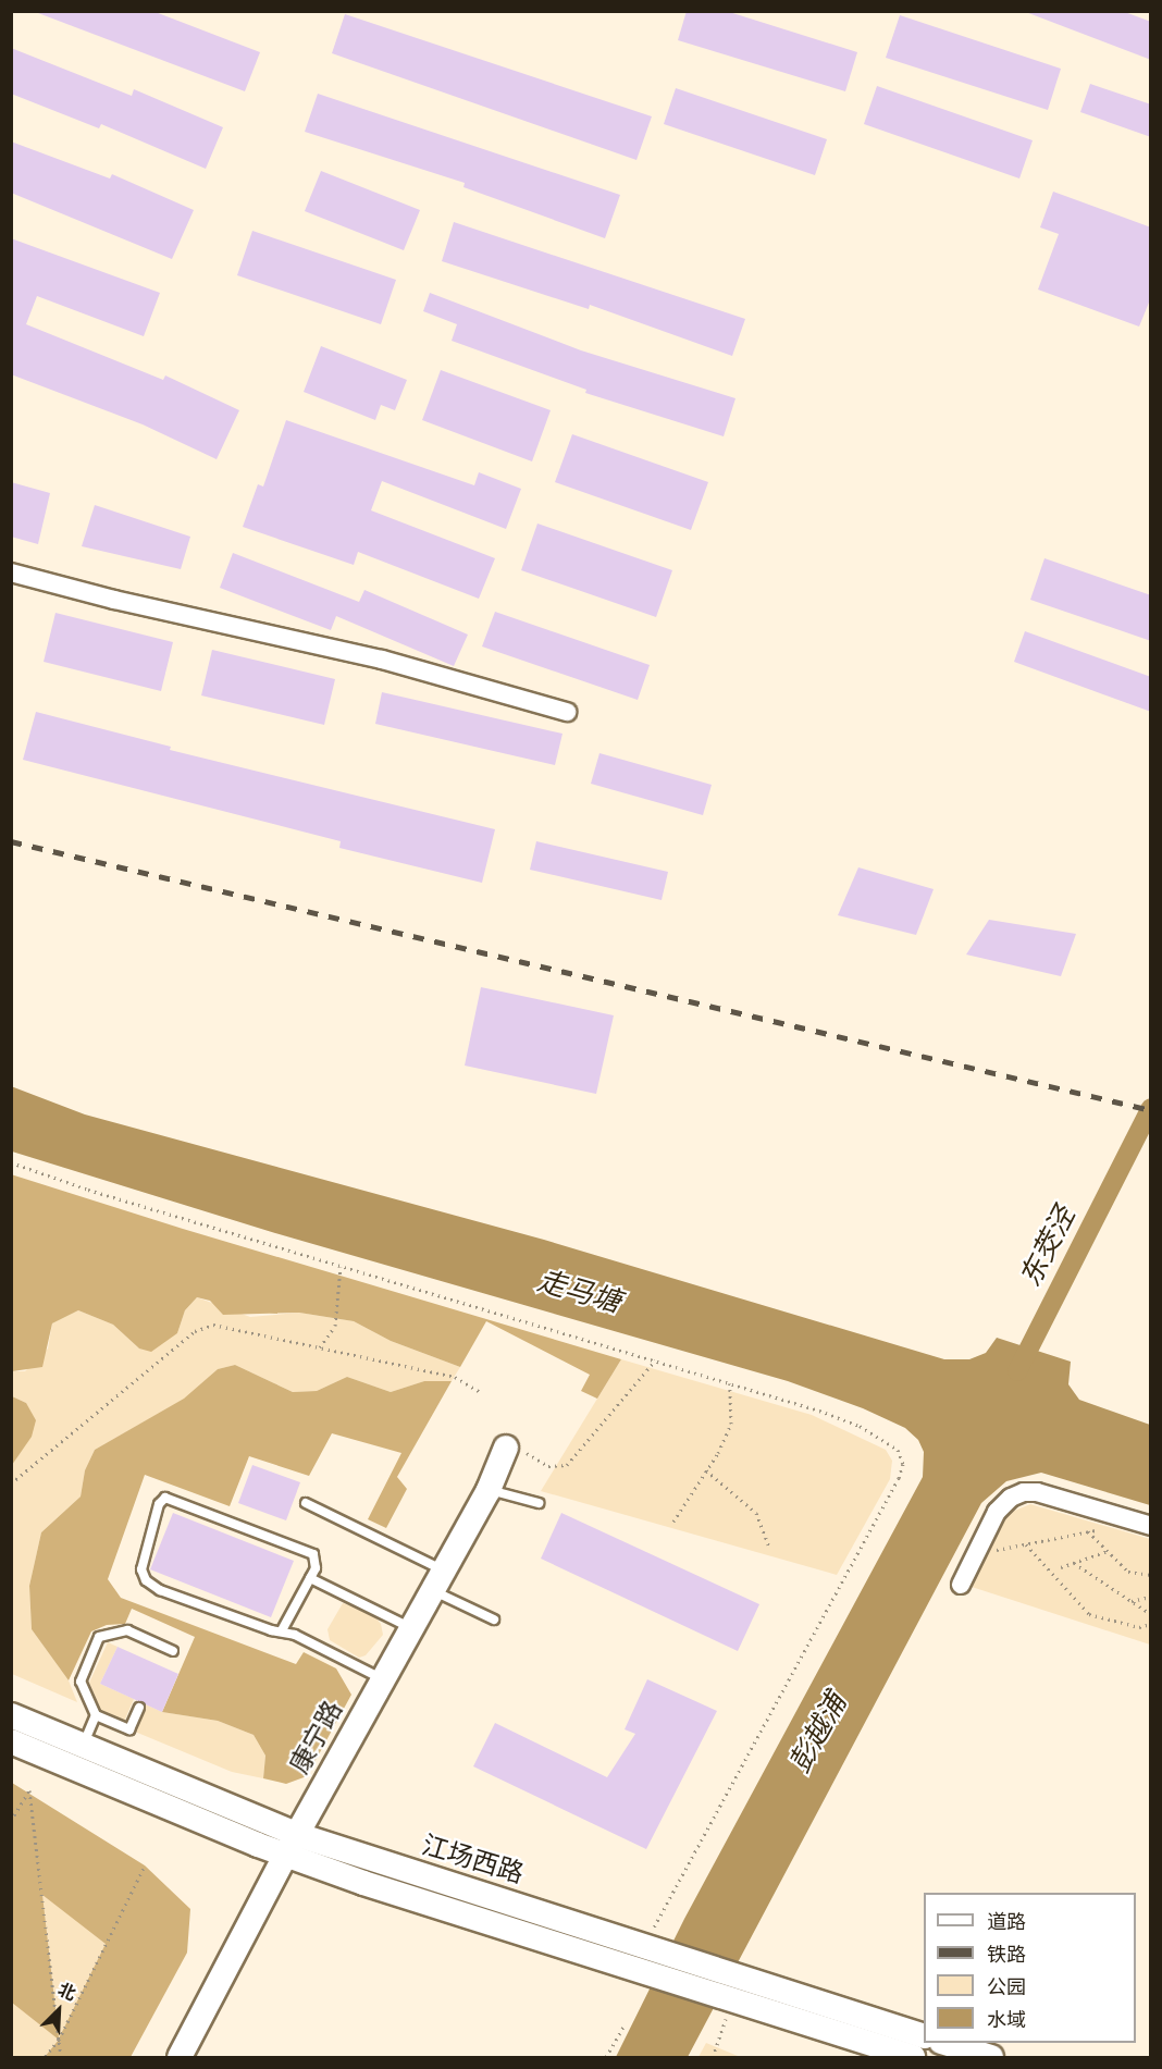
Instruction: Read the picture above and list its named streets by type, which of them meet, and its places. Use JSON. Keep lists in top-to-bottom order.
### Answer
{
  "streets": {
    "main road": ["康宁路", "江场西路"]
  },
  "crossings": [
    ["康宁路", "江场西路"]
  ],
  "water": ["东茭泾", "走马塘", "彭越浦"],
  "legend": [
    "道路",
    "铁路",
    "公园",
    "水域"
  ],
  "north": "top right"
}
